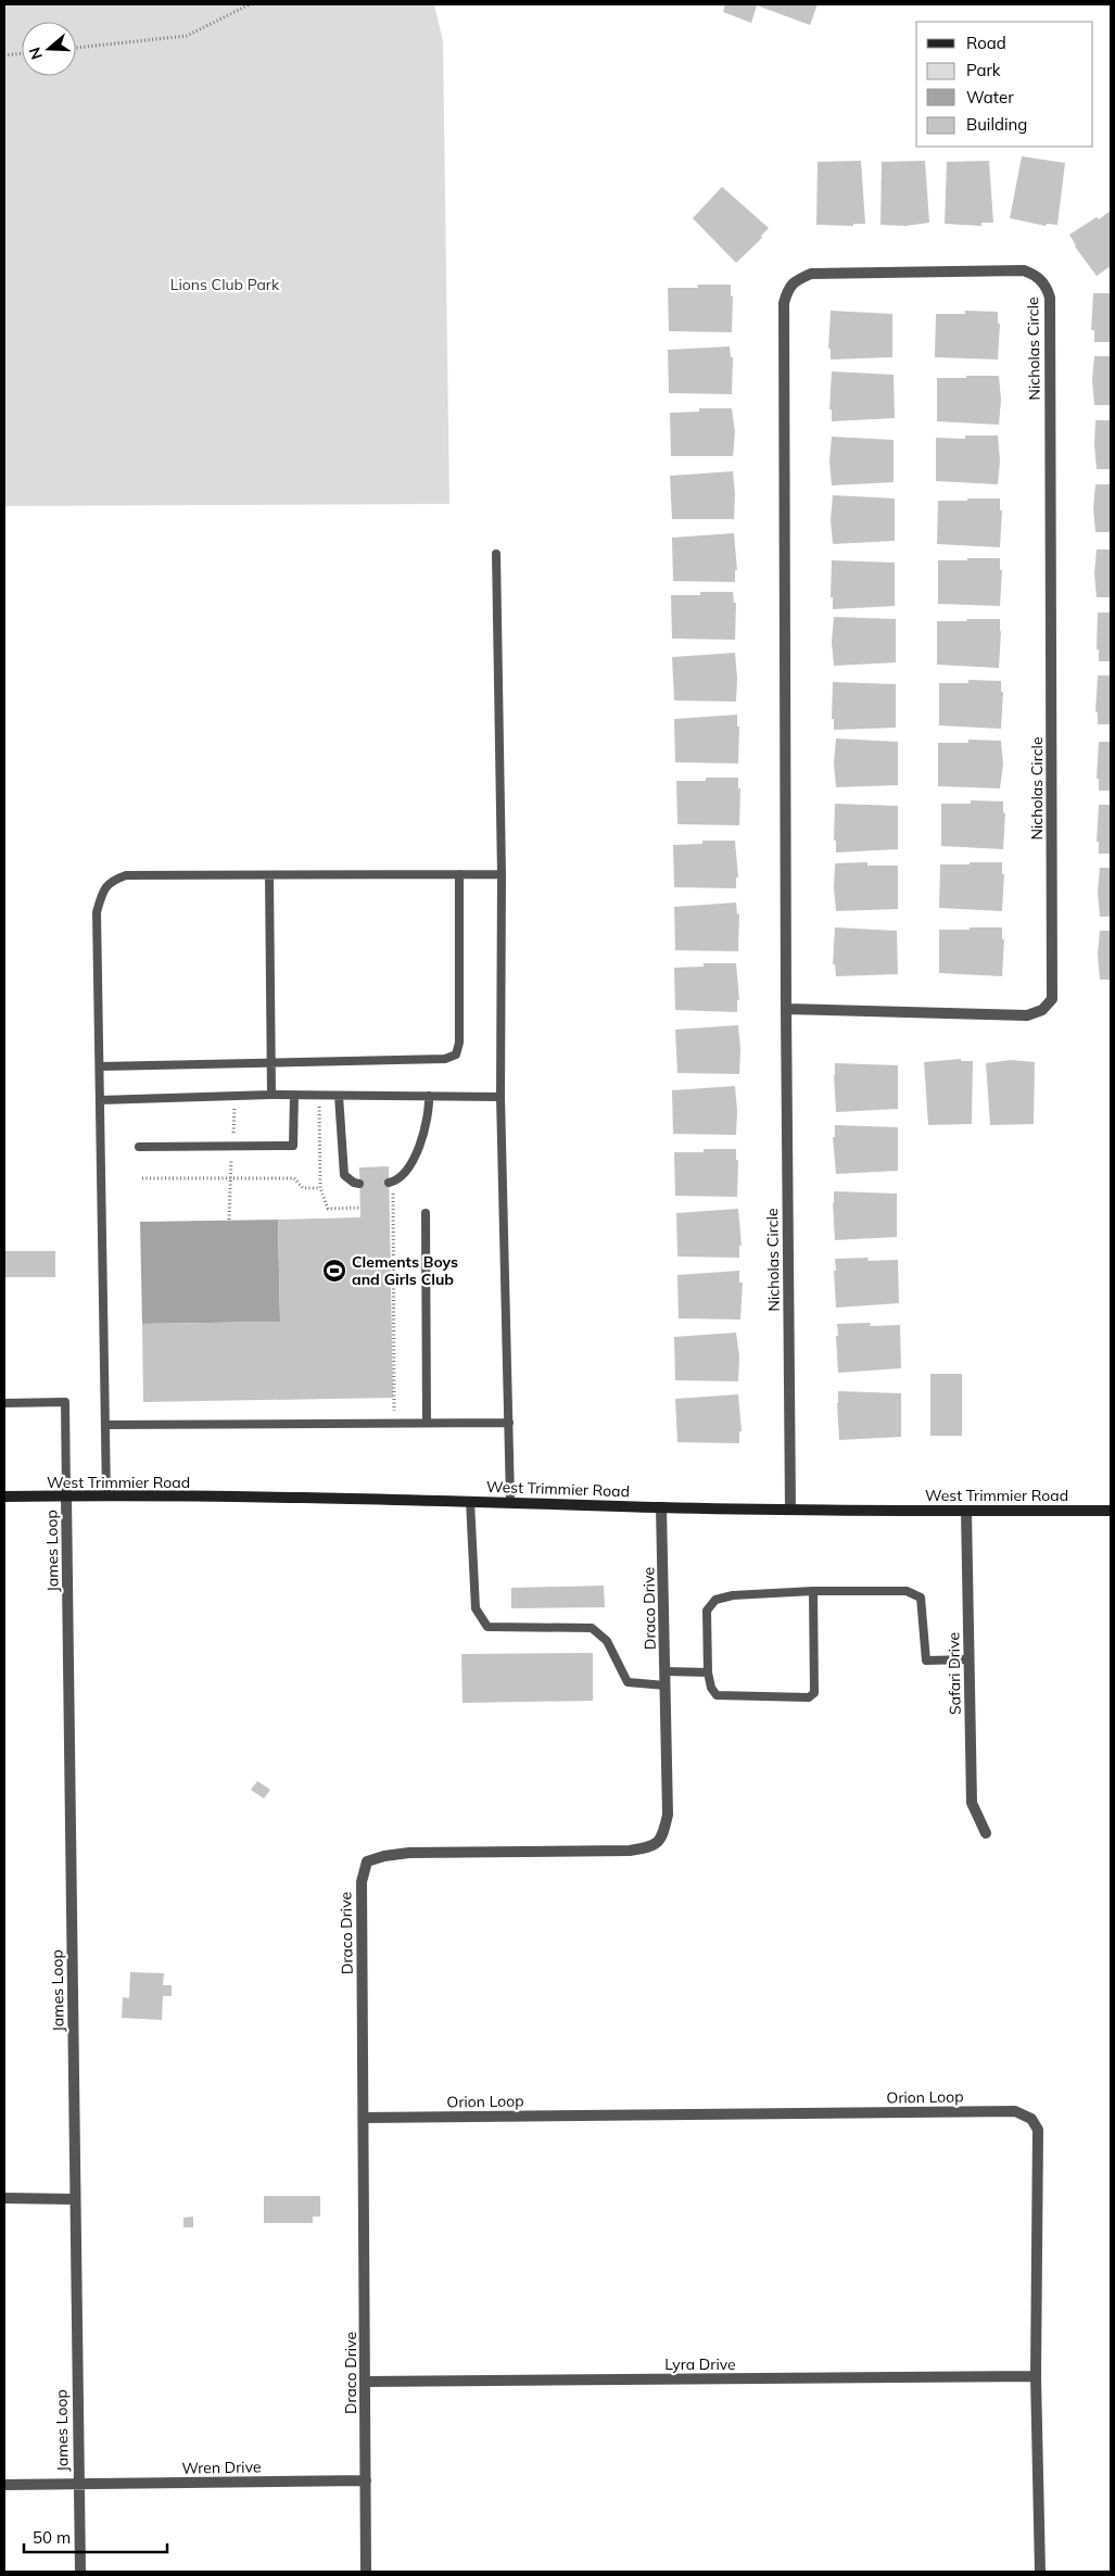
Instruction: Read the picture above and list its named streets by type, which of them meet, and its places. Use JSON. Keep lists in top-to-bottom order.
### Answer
{
  "streets": {
    "main road": ["West Trimmier Road"],
    "street": [
      "Nicholas Circle",
      "James Loop",
      "Draco Drive",
      "Safari Drive",
      "Orion Loop",
      "Lyra Drive",
      "Wren Drive"
    ]
  },
  "crossings": [
    ["Nicholas Circle", "West Trimmier Road"],
    ["West Trimmier Road", "James Loop"],
    ["West Trimmier Road", "Draco Drive"],
    ["West Trimmier Road", "Safari Drive"],
    ["James Loop", "Wren Drive"],
    ["Draco Drive", "Orion Loop"],
    ["Draco Drive", "Lyra Drive"],
    ["Draco Drive", "Wren Drive"],
    ["Orion Loop", "Lyra Drive"]
  ],
  "parks": ["Lions Club Park"],
  "places": {
    "sports": ["Clements Boys and Girls Club"]
  },
  "legend": [
    "Road",
    "Park",
    "Water",
    "Building"
  ],
  "scale_bar": "50 m",
  "north": "left"
}
